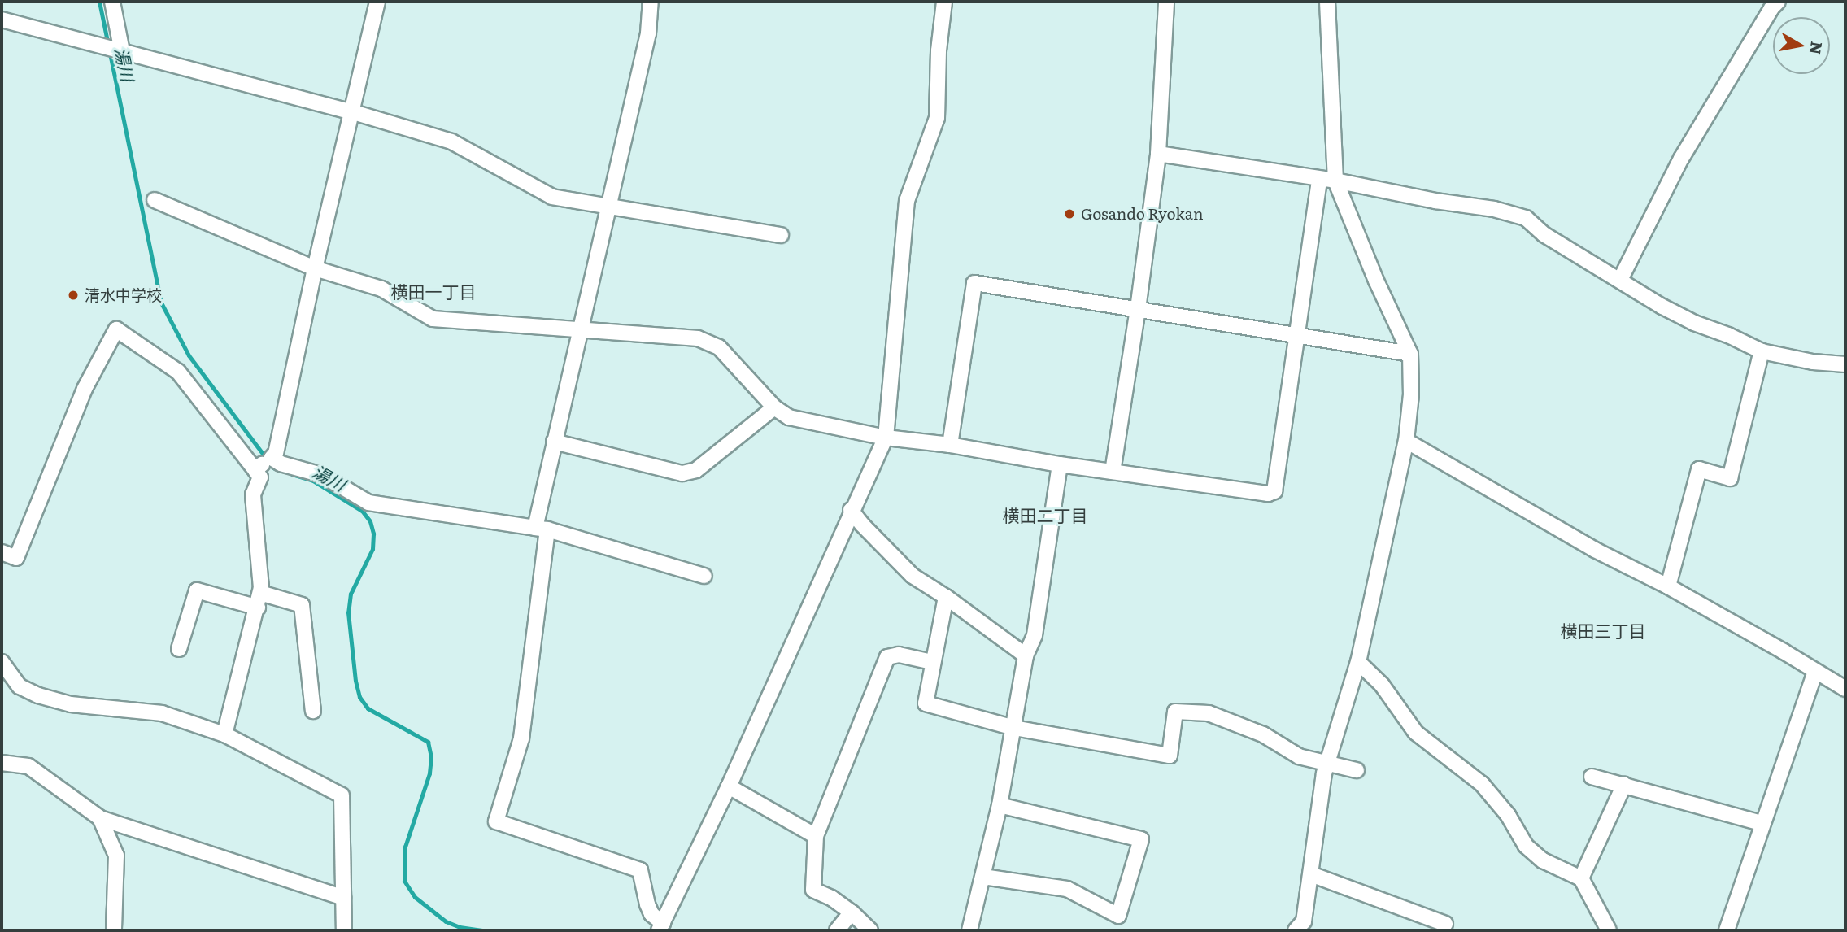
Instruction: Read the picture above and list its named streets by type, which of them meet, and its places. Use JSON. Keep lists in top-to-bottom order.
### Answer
{
  "districts": ["横田一丁目", "横田二丁目", "横田三丁目"],
  "water": ["湯川"],
  "places": ["Gosando Ryokan", "清水中学校"],
  "north": "right"
}
